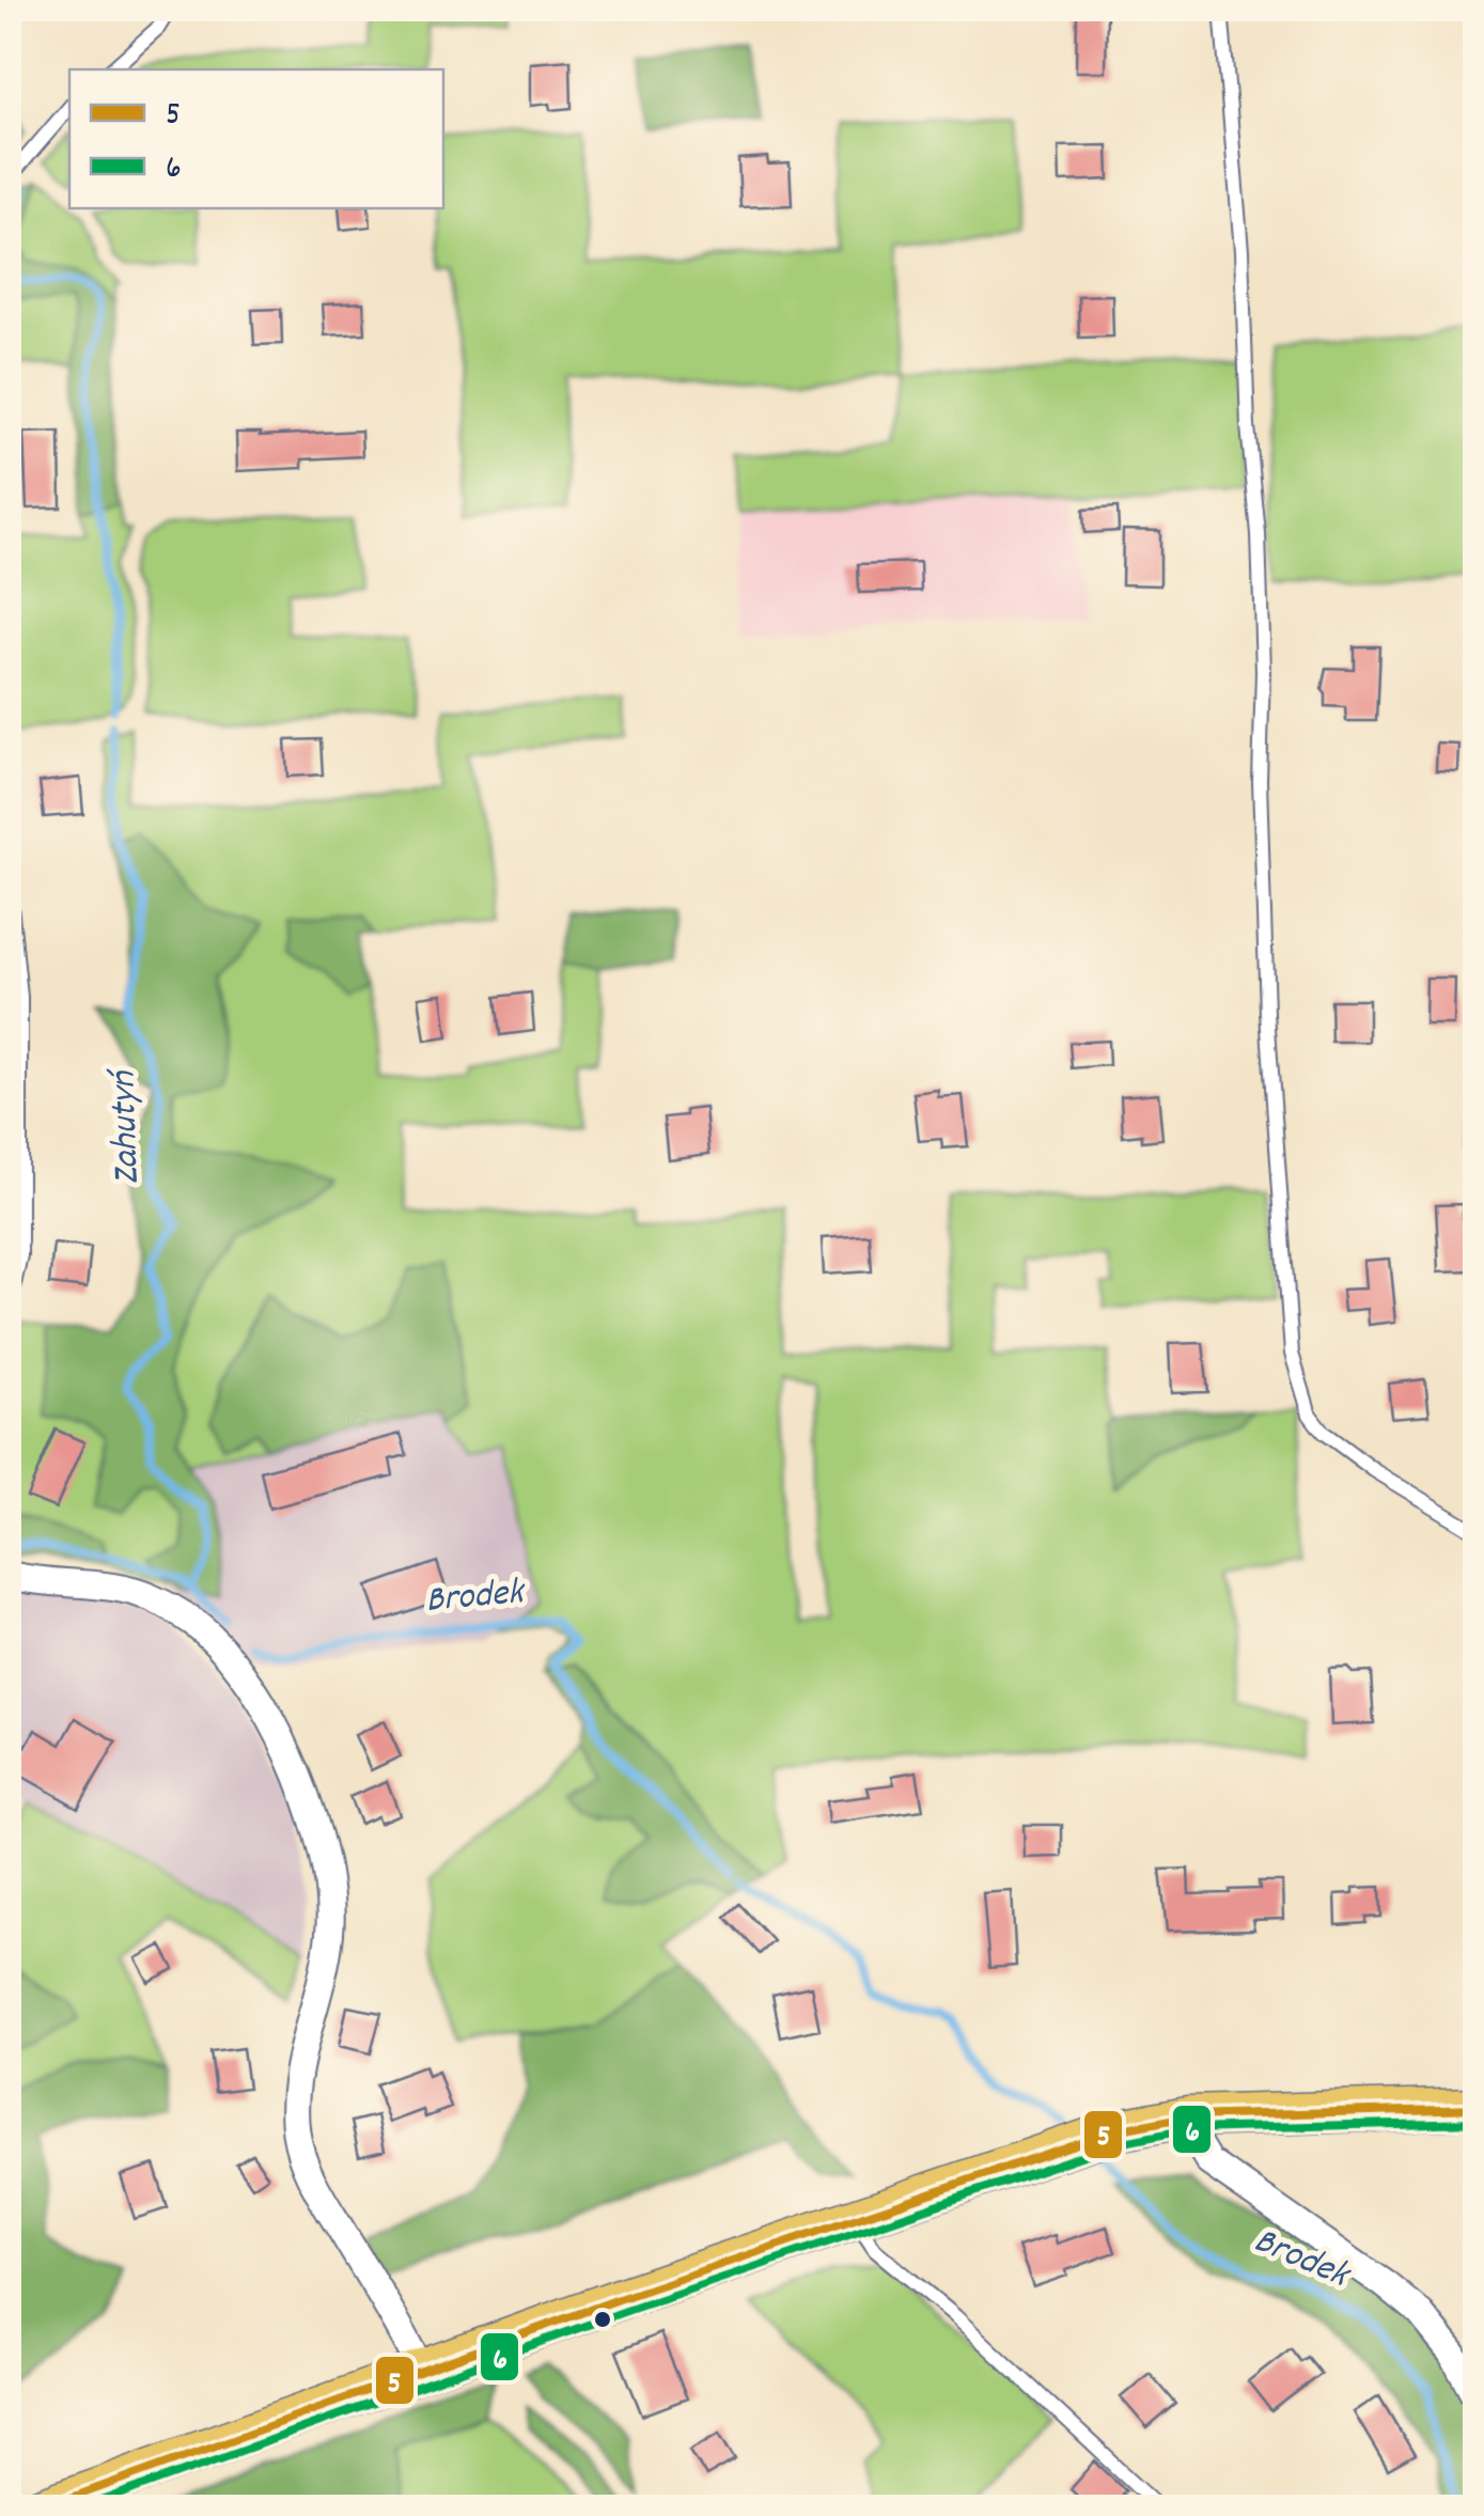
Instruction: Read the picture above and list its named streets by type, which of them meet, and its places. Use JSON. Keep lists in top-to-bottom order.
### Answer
{
  "water": ["Zahutyń", "Brodek"],
  "lines": ["transit line 5", "transit line 6"],
  "legend": ["5", "6"]
}
